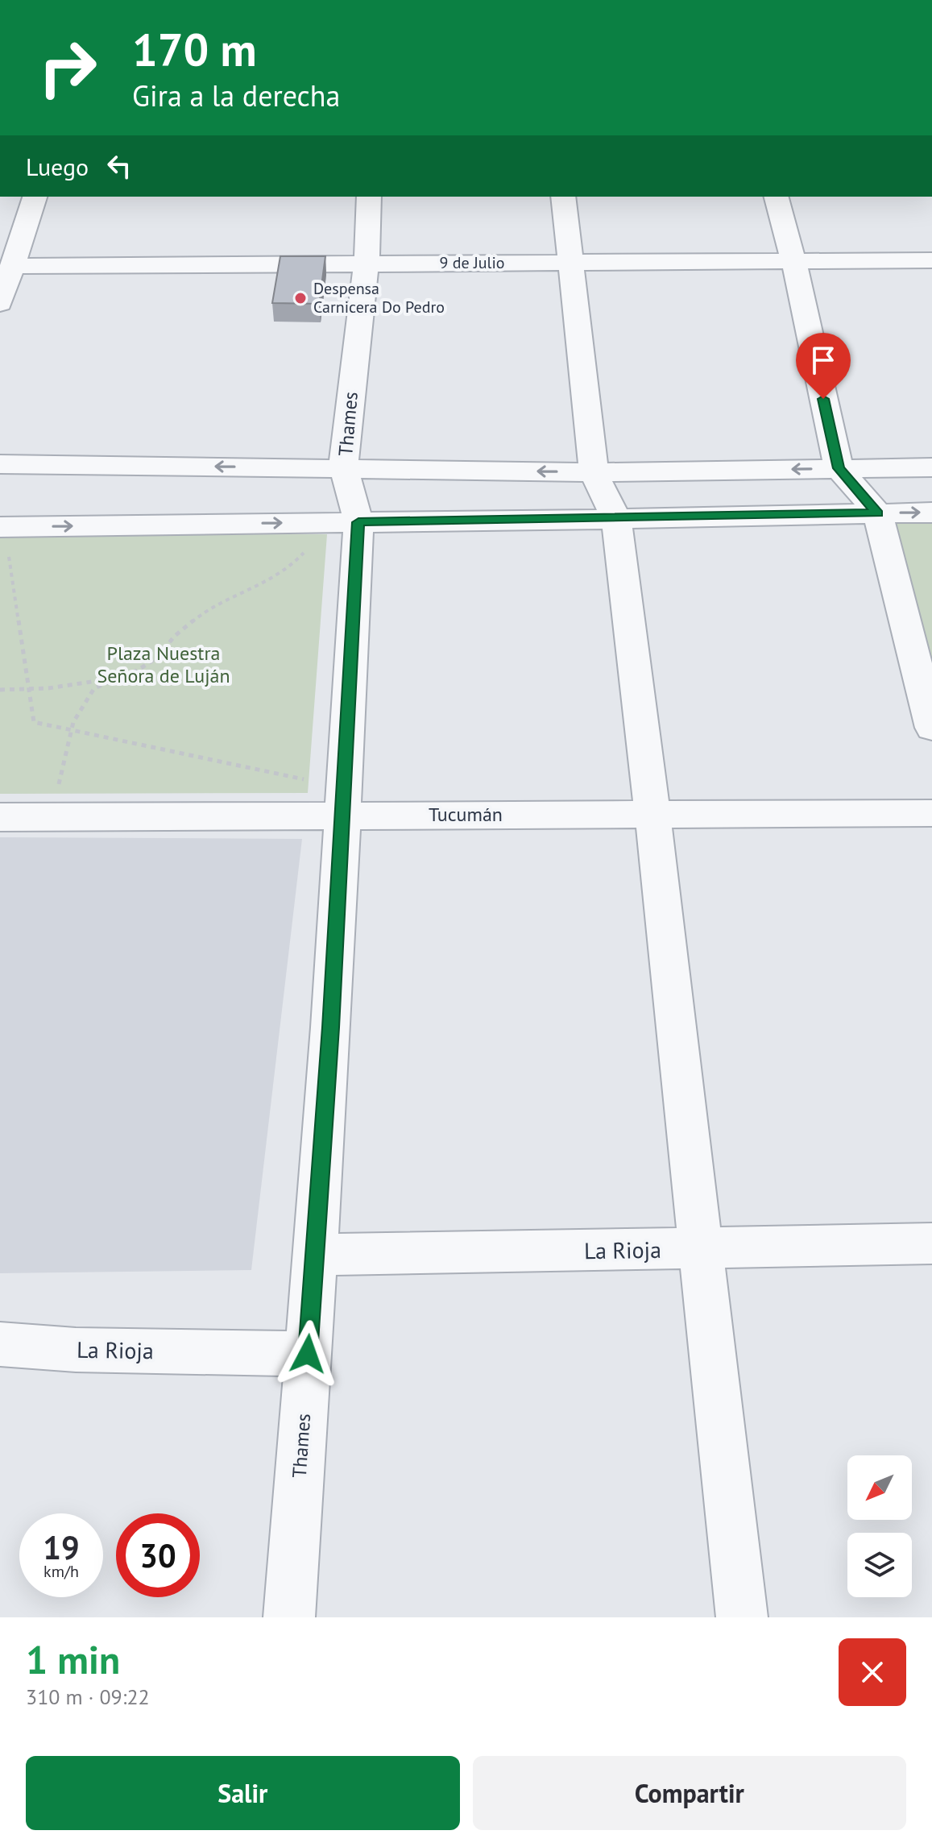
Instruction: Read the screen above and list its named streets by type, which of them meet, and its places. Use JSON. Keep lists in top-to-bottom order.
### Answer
{
  "streets": {
    "street": [
      "9 de Julio",
      "Thames",
      "Tucumán",
      "La Rioja"
    ]
  },
  "crossings": [
    ["9 de Julio", "Thames"],
    ["Thames", "Tucumán"],
    ["Thames", "La Rioja"]
  ],
  "parks": ["Plaza Nuestra Señora de Luján"],
  "places": ["Despensa Carnicera Do Pedro"],
  "north": "bottom left",
  "page": {
    "turn": ["170 m", "Gira a la derecha"],
    "then": "Luego",
    "speed": "19 km/h",
    "limit": "30",
    "heading": ["1 min", "310 m · 09:22"],
    "buttons": ["Salir", "Compartir"]
  }
}
